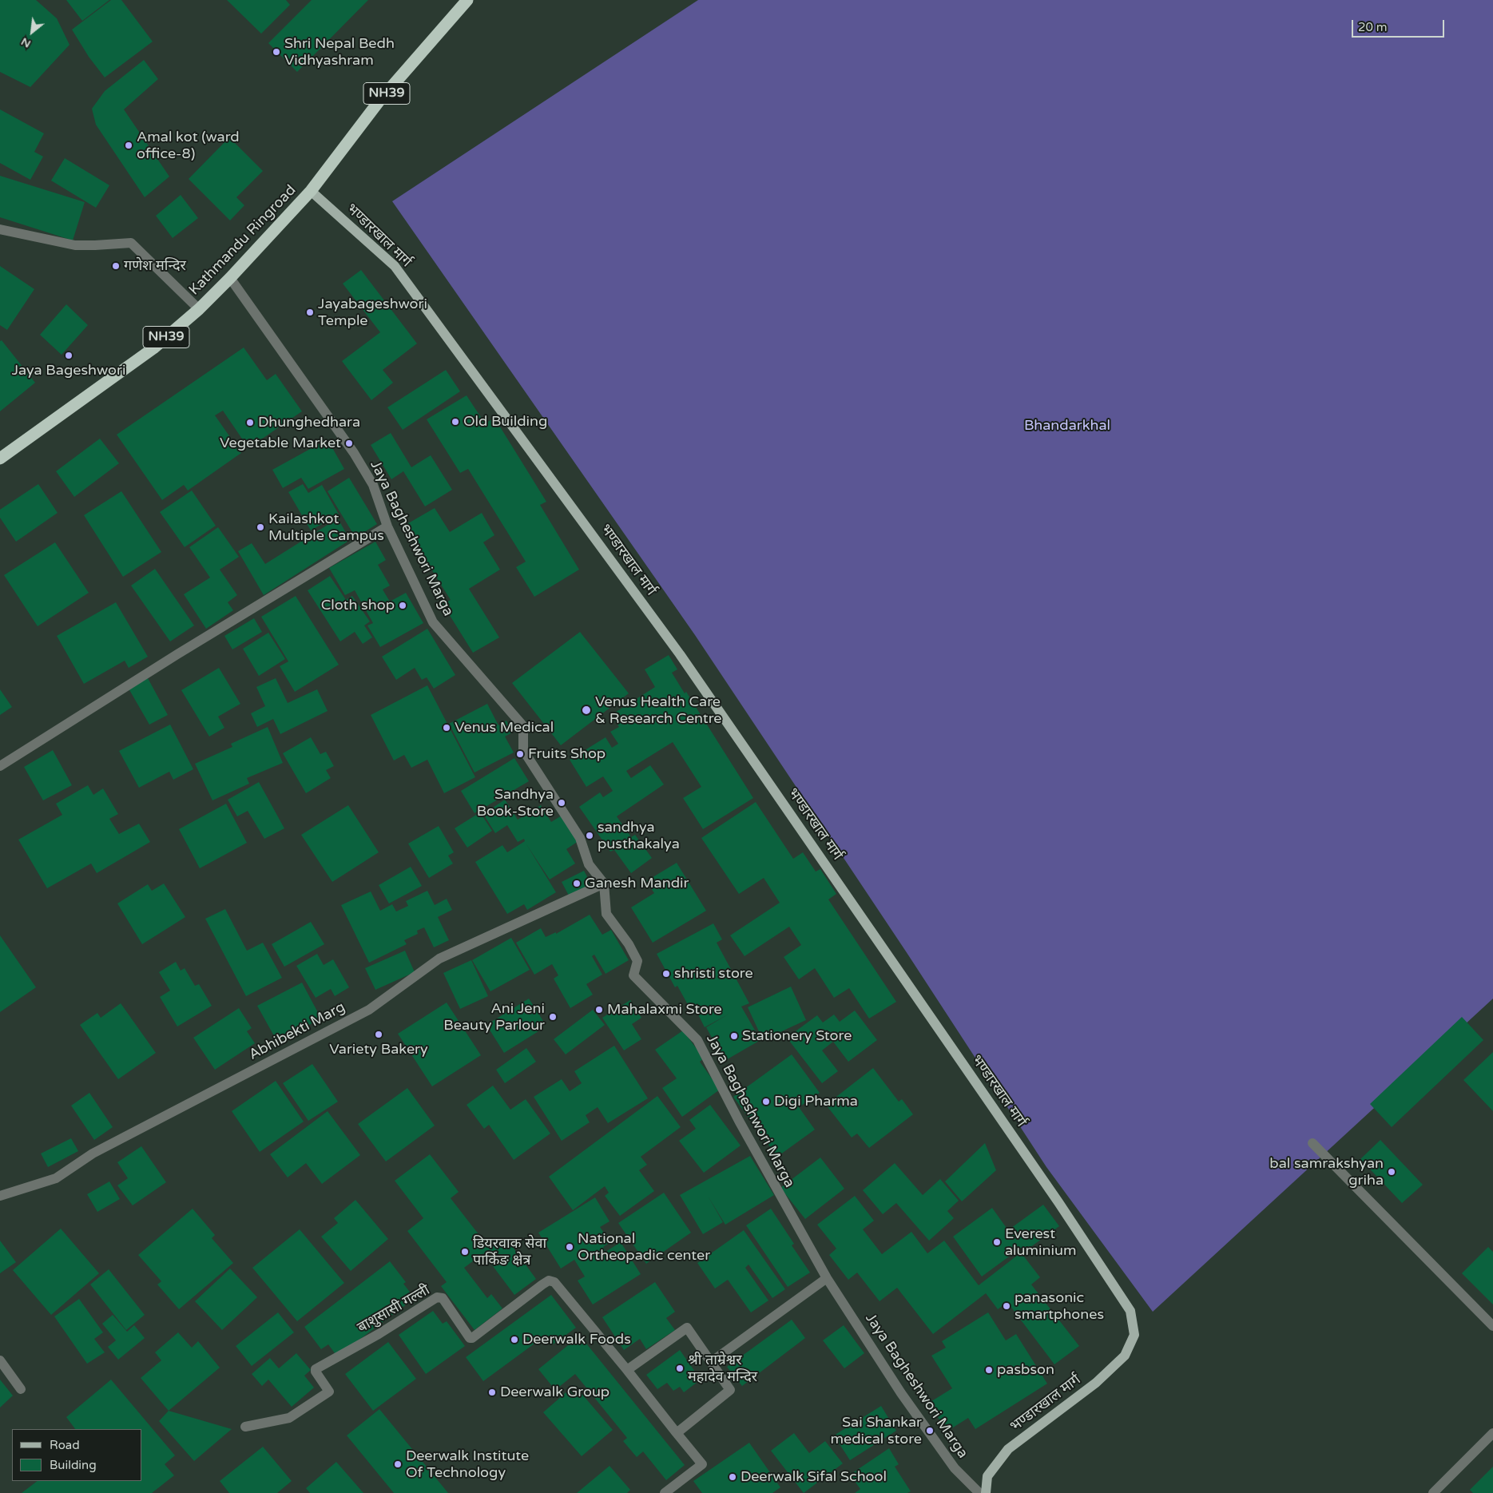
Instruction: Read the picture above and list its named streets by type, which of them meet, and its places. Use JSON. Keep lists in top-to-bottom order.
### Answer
{
  "streets": {
    "highway": ["NH39", "Kathmandu Ringroad"],
    "main road": ["भण्डारखाल मार्ग"],
    "street": ["Jaya Bagheshwori Marga", "Abhibekti Marg", "बाशुसासी गल्ली"]
  },
  "crossings": [
    ["भण्डारखाल मार्ग", "Kathmandu Ringroad"],
    ["Kathmandu Ringroad", "Jaya Bagheshwori Marga"],
    ["Jaya Bagheshwori Marga", "Abhibekti Marg"]
  ],
  "parks": ["Bhandarkhal"],
  "places": [
    "Shri Nepal Bedh Vidhyashram",
    "Amal kot (ward office-8)",
    "गणेश मन्दिर",
    "Jayabageshwori Temple",
    "Jaya Bageshwori",
    "Old Building",
    "Dhunghedhara",
    "Vegetable Market",
    "Kailashkot Multiple Campus",
    "Cloth shop",
    "Venus Health Care & Research Centre",
    "Venus Medical",
    "Fruits Shop",
    "Sandhya Book-Store",
    "sandhya pusthakalya",
    "Ganesh Mandir",
    "shristi store",
    "Mahalaxmi Store",
    "Ani Jeni Beauty Parlour",
    "Variety Bakery",
    "Stationery Store",
    "Digi Pharma",
    "bal samrakshyan griha",
    "Everest aluminium",
    "National Ortheopadic center",
    "डियरवाक सेवा पार्किङ क्षेत्र",
    "panasonic smartphones",
    "Deerwalk Foods",
    "श्री ताम्रेश्वर महादेव मन्दिर",
    "pasbson",
    "Deerwalk Group",
    "Sai Shankar medical store",
    "Deerwalk Institute Of Technology",
    "Deerwalk Sifal School"
  ],
  "legend": ["Road", "Building"],
  "scale_bar": "20 m",
  "north": "bottom left"
}
